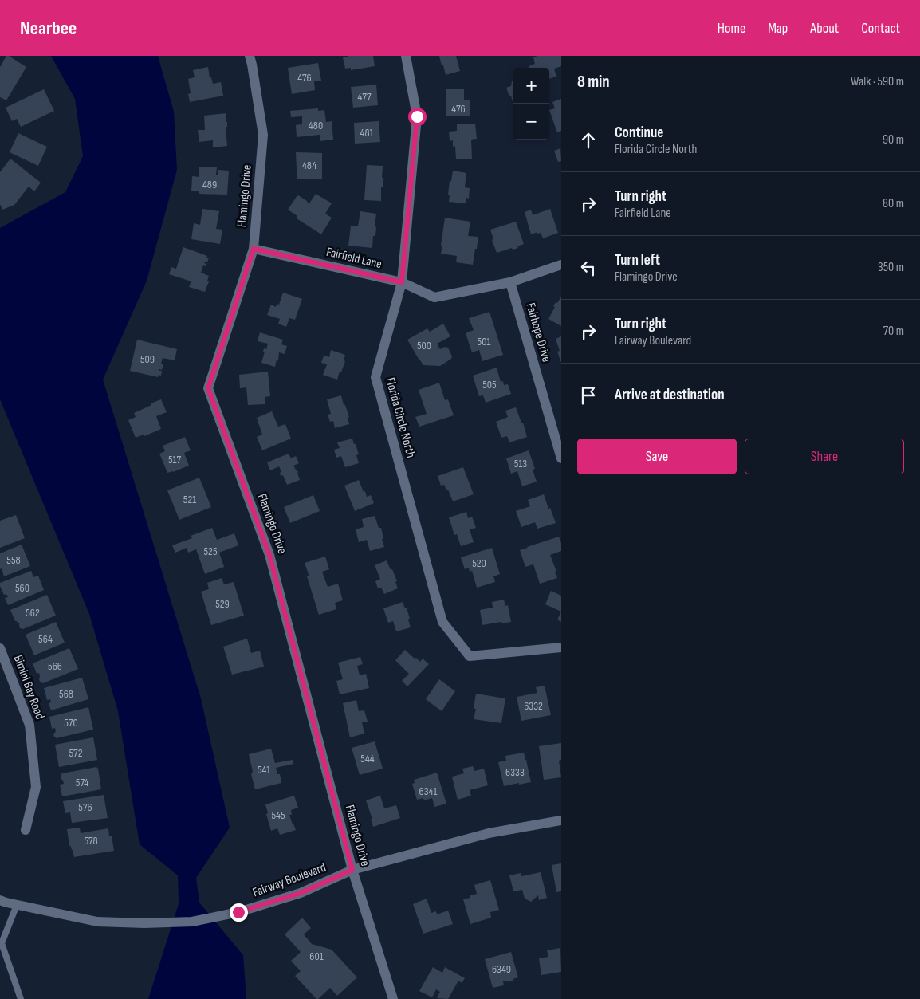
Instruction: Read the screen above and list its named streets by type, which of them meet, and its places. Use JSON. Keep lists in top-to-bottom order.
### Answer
{
  "streets": {
    "street": [
      "Flamingo Drive",
      "Fairfield Lane",
      "Fairhope Drive",
      "Florida Circle North",
      "Bimini Bay Road",
      "Fairway Boulevard"
    ]
  },
  "crossings": [
    ["Flamingo Drive", "Fairfield Lane"],
    ["Flamingo Drive", "Fairway Boulevard"],
    ["Fairfield Lane", "Fairhope Drive"],
    ["Fairfield Lane", "Florida Circle North"]
  ],
  "house_numbers": [
    "476",
    "477",
    "476",
    "480",
    "481",
    "484",
    "489",
    "501",
    "500",
    "509",
    "505",
    "517",
    "513",
    "521",
    "525",
    "558",
    "520",
    "560",
    "529",
    "562",
    "564",
    "566",
    "568",
    "6332",
    "570",
    "572",
    "544",
    "541",
    "6333",
    "574",
    "6341",
    "576",
    "545",
    "578",
    "601",
    "6349"
  ],
  "page": {
    "header": "Nearbee",
    "nav": [
      "Home",
      "Map",
      "About",
      "Contact"
    ],
    "heading": ["8 min", "Walk · 590 m"],
    "map_buttons": ["+", "−"],
    "list": [
      ["Continue", "Florida Circle North", "90 m"],
      ["Turn right", "Fairfield Lane", "80 m"],
      ["Turn left", "Flamingo Drive", "350 m"],
      ["Turn right", "Fairway Boulevard", "70 m"],
      "Arrive at destination"
    ],
    "buttons": ["Save", "Share"]
  }
}
